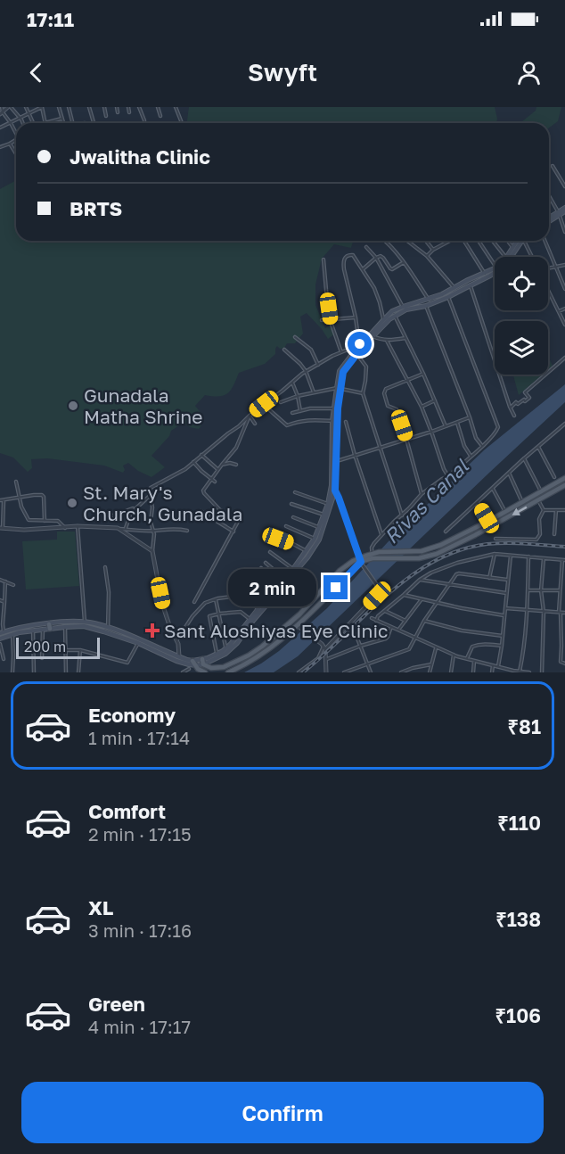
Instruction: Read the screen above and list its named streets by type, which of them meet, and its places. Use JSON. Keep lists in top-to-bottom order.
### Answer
{
  "water": ["Rivas Canal"],
  "places": {
    "other": ["Gunadala Matha Shrine", "St. Mary's Church, Gunadala"],
    "health": ["Sant Aloshiyas Eye Clinic"]
  },
  "scale_bar": "200 m",
  "page": {
    "status": "17:11",
    "header": "Swyft",
    "banner": ["Jwalitha Clinic", "BRTS"],
    "bubble": "2 min",
    "scale": "200 m",
    "list": [
      {
        "name": "Economy",
        "note": "1 min · 17:14",
        "value": "₹81"
      },
      {
        "name": "Comfort",
        "note": "2 min · 17:15",
        "value": "₹110"
      },
      {
        "name": "XL",
        "note": "3 min · 17:16",
        "value": "₹138"
      },
      {
        "name": "Green",
        "note": "4 min · 17:17",
        "value": "₹106"
      }
    ],
    "buttons": "Confirm"
  }
}
